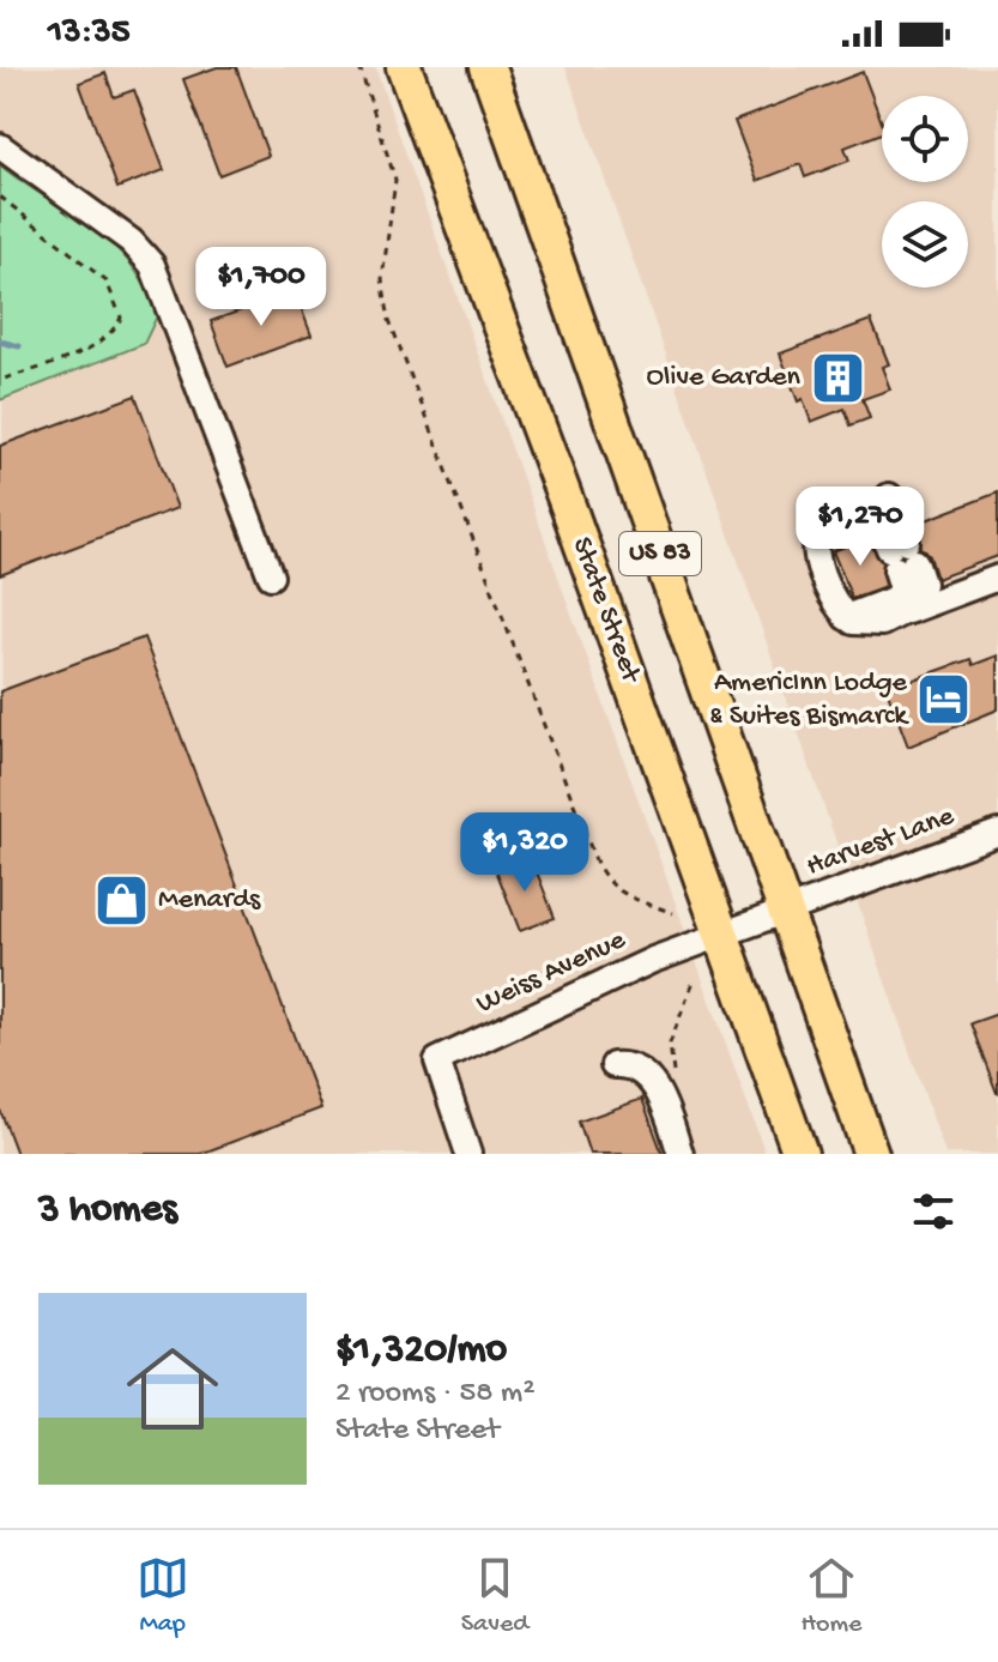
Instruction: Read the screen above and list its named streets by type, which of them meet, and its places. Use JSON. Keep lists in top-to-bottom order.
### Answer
{
  "streets": {
    "highway": ["US 83", "State Street"],
    "street": ["Harvest Lane", "Weiss Avenue"]
  },
  "crossings": [
    ["US 83", "Harvest Lane"],
    ["US 83", "Weiss Avenue"],
    ["State Street", "Weiss Avenue"],
    ["Harvest Lane", "Weiss Avenue"]
  ],
  "places": {
    "building": ["Olive Garden"],
    "hotel": ["AmericInn Lodge & Suites Bismarck"],
    "shop": ["Menards"]
  },
  "page": {
    "status": "13:35",
    "price": ["$1,700", "$1,270", "$1,320"],
    "heading": "3 homes",
    "list": [
      {
        "name": "$1,320/mo",
        "note": "2 rooms · 58 m² · State Street"
      }
    ],
    "tabs": ["Map", "Saved", "Home"]
  }
}
